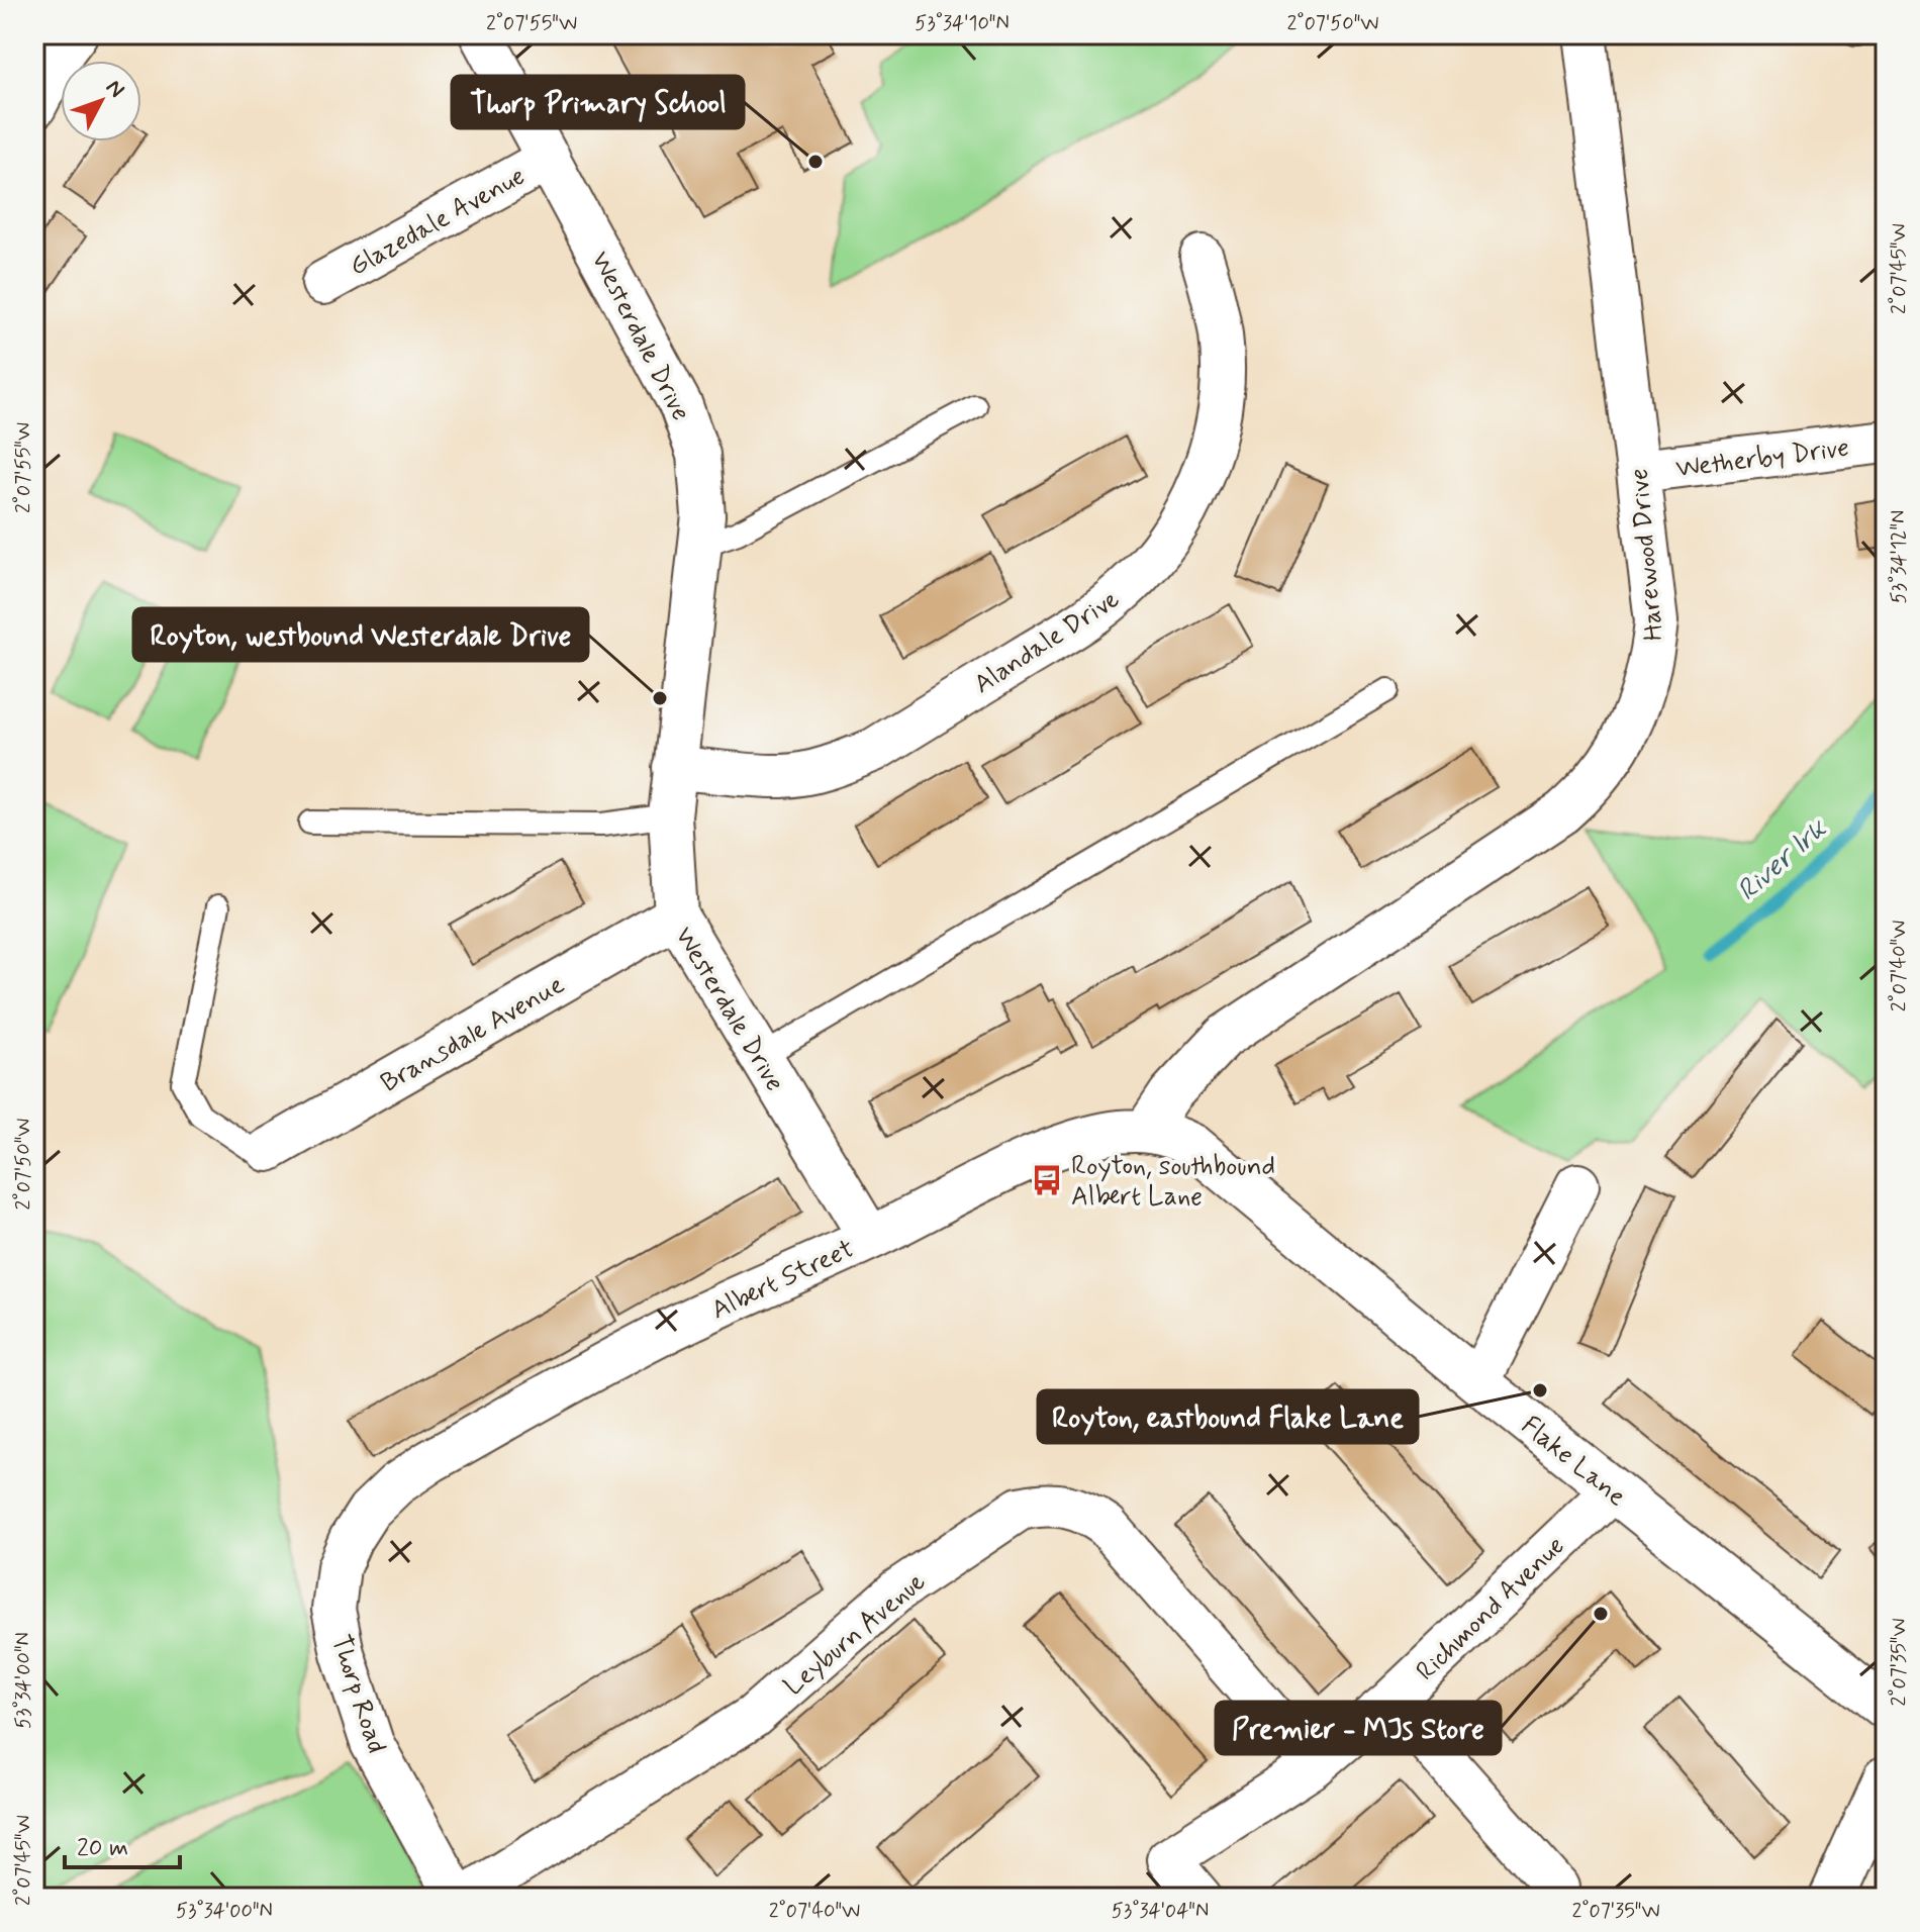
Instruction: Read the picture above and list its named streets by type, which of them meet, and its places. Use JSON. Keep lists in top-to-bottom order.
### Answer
{
  "streets": {
    "street": [
      "Glazedale Avenue",
      "Westerdale Drive",
      "Wetherby Drive",
      "Harewood Drive",
      "Alandale Drive",
      "Bransdale Avenue",
      "Albert Street",
      "Flake Lane",
      "Richmond Avenue",
      "Leyburn Avenue",
      "Thorp Road"
    ]
  },
  "crossings": [
    ["Glazedale Avenue", "Westerdale Drive"],
    ["Westerdale Drive", "Alandale Drive"],
    ["Westerdale Drive", "Bransdale Avenue"],
    ["Westerdale Drive", "Albert Street"],
    ["Wetherby Drive", "Harewood Drive"],
    ["Harewood Drive", "Albert Street"],
    ["Harewood Drive", "Flake Lane"],
    ["Albert Street", "Flake Lane"],
    ["Albert Street", "Thorp Road"],
    ["Flake Lane", "Richmond Avenue"],
    ["Richmond Avenue", "Leyburn Avenue"]
  ],
  "water": ["River Irk"],
  "places": {
    "other": [
      "Thorp Primary School",
      "Royton, westbound Westerdale Drive",
      "Royton, eastbound Flake Lane",
      "Premier - MJs Store"
    ],
    "bus stop": ["Royton, southbound Albert Lane"]
  },
  "scale_bar": "20 m",
  "north": "top right",
  "coordinates": [
    "2°07'55\"W",
    "53°34'10\"N",
    "2°07'50\"W",
    "2°07'45\"W",
    "53°34'12\"N",
    "2°07'40\"W",
    "2°07'35\"W",
    "53°34'00\"N",
    "53°34'04\"N"
  ]
}
